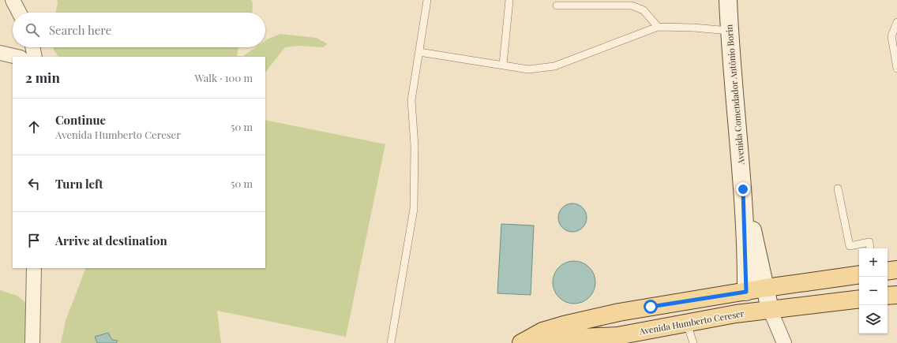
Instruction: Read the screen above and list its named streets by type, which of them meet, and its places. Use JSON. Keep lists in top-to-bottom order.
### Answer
{
  "streets": {
    "main road": ["Avenida Comendador Antônio Borin", "Avenida Humberto Cereser"]
  },
  "crossings": [
    ["Avenida Comendador Antônio Borin", "Avenida Humberto Cereser"]
  ],
  "page": {
    "search": "Search here",
    "heading": ["2 min", "Walk · 100 m"],
    "list": [
      ["Continue", "Avenida Humberto Cereser", "50 m"],
      ["Turn left", "50 m"],
      "Arrive at destination"
    ],
    "map_buttons": ["+", "−"]
  }
}
